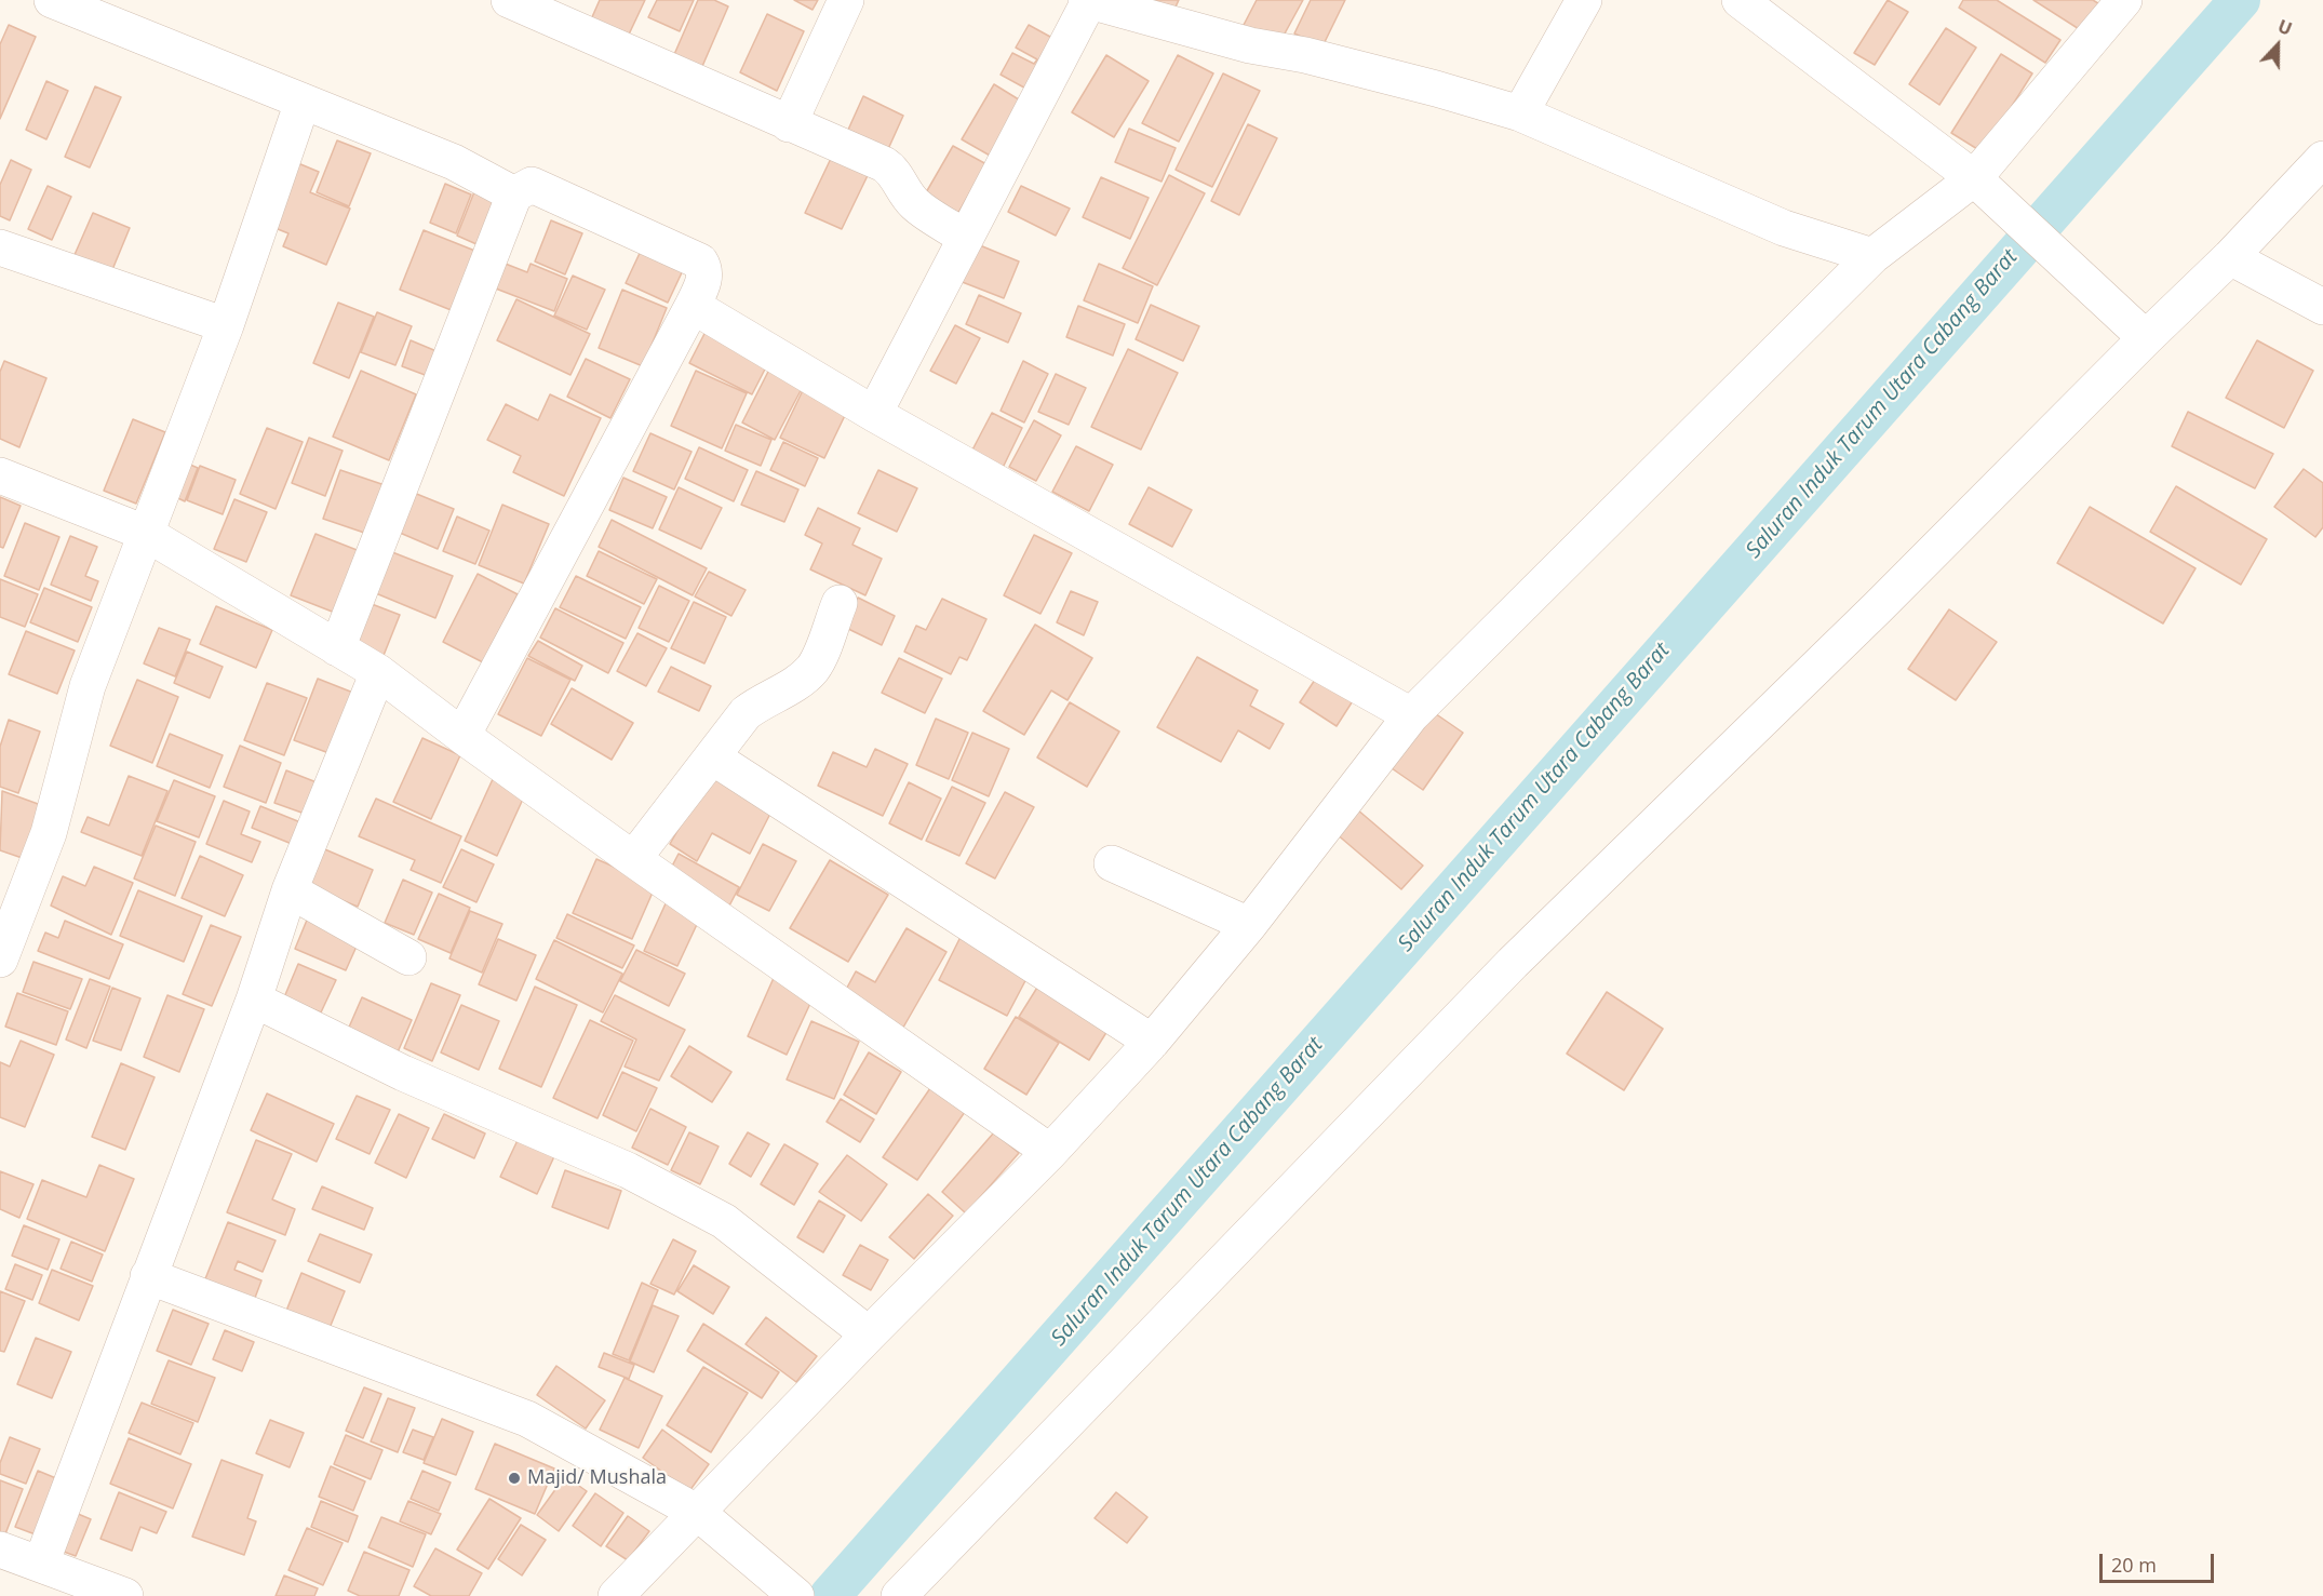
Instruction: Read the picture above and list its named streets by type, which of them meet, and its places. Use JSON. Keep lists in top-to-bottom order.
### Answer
{
  "water": ["Saluran Induk Tarum Utara Cabang Barat"],
  "places": ["Majid/ Mushala"],
  "scale_bar": "20 m",
  "north": "top"
}
